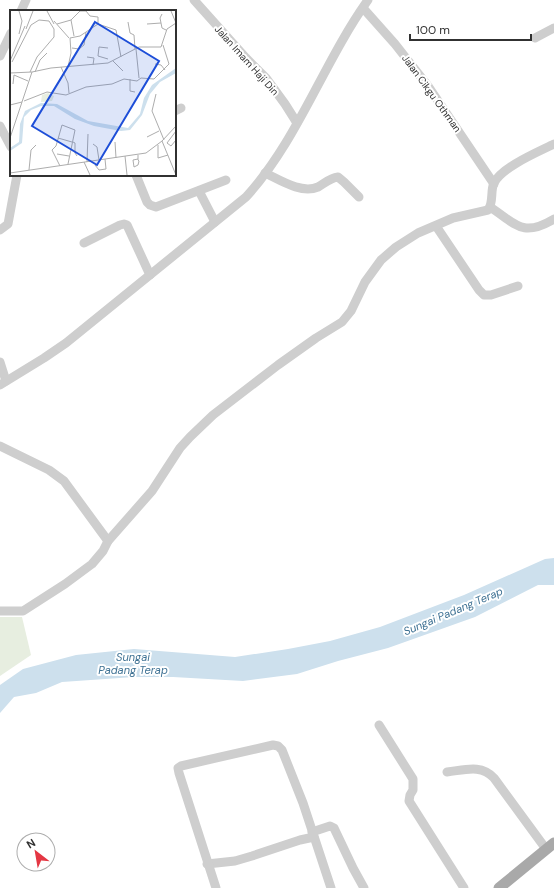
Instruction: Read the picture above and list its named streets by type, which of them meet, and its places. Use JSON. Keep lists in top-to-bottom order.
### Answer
{
  "streets": {
    "street": ["Jalan Imam Haji Din", "Jalan Cikgu Othman"]
  },
  "water": ["Sungai Padang Terap"],
  "scale_bar": "100 m",
  "north": "top left"
}
